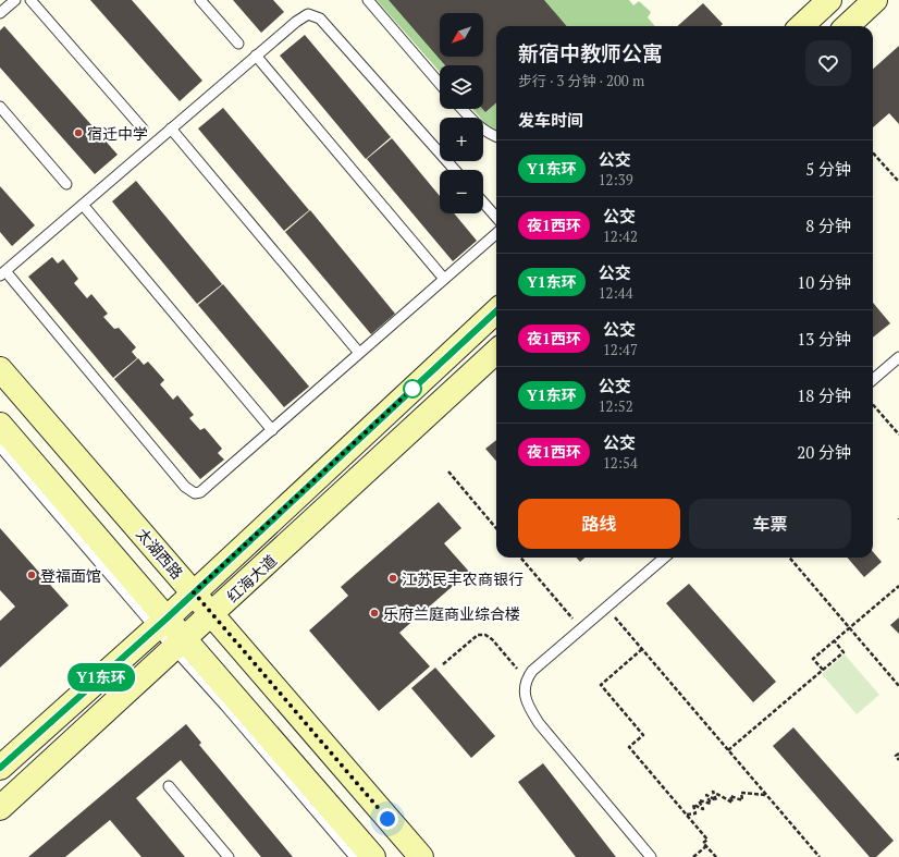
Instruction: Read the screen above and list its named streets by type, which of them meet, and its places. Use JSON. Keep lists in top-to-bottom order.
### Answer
{
  "streets": {
    "main road": ["太湖西路", "红海大道"]
  },
  "crossings": [
    ["太湖西路", "红海大道"]
  ],
  "places": [
    "宿迁中学",
    "登福面馆",
    "江苏民丰农商银行",
    "乐府兰庭商业综合楼"
  ],
  "lines": ["bus line Y1东环"],
  "north": "bottom left",
  "page": {
    "on_map": "Y1东环",
    "map_buttons": ["+", "−"],
    "heading": [
      ["新宿中教师公寓", "步行 · 3 分钟 · 200 m"],
      "发车时间"
    ],
    "list": [
      {
        "mark": "Y1东环",
        "name": "公交",
        "note": "12:39",
        "value": "5 分钟"
      },
      {
        "mark": "夜1西环",
        "name": "公交",
        "note": "12:42",
        "value": "8 分钟"
      },
      {
        "mark": "Y1东环",
        "name": "公交",
        "note": "12:44",
        "value": "10 分钟"
      },
      {
        "mark": "夜1西环",
        "name": "公交",
        "note": "12:47",
        "value": "13 分钟"
      },
      {
        "mark": "Y1东环",
        "name": "公交",
        "note": "12:52",
        "value": "18 分钟"
      },
      {
        "mark": "夜1西环",
        "name": "公交",
        "note": "12:54",
        "value": "20 分钟"
      }
    ],
    "buttons": ["路线", "车票"]
  }
}
